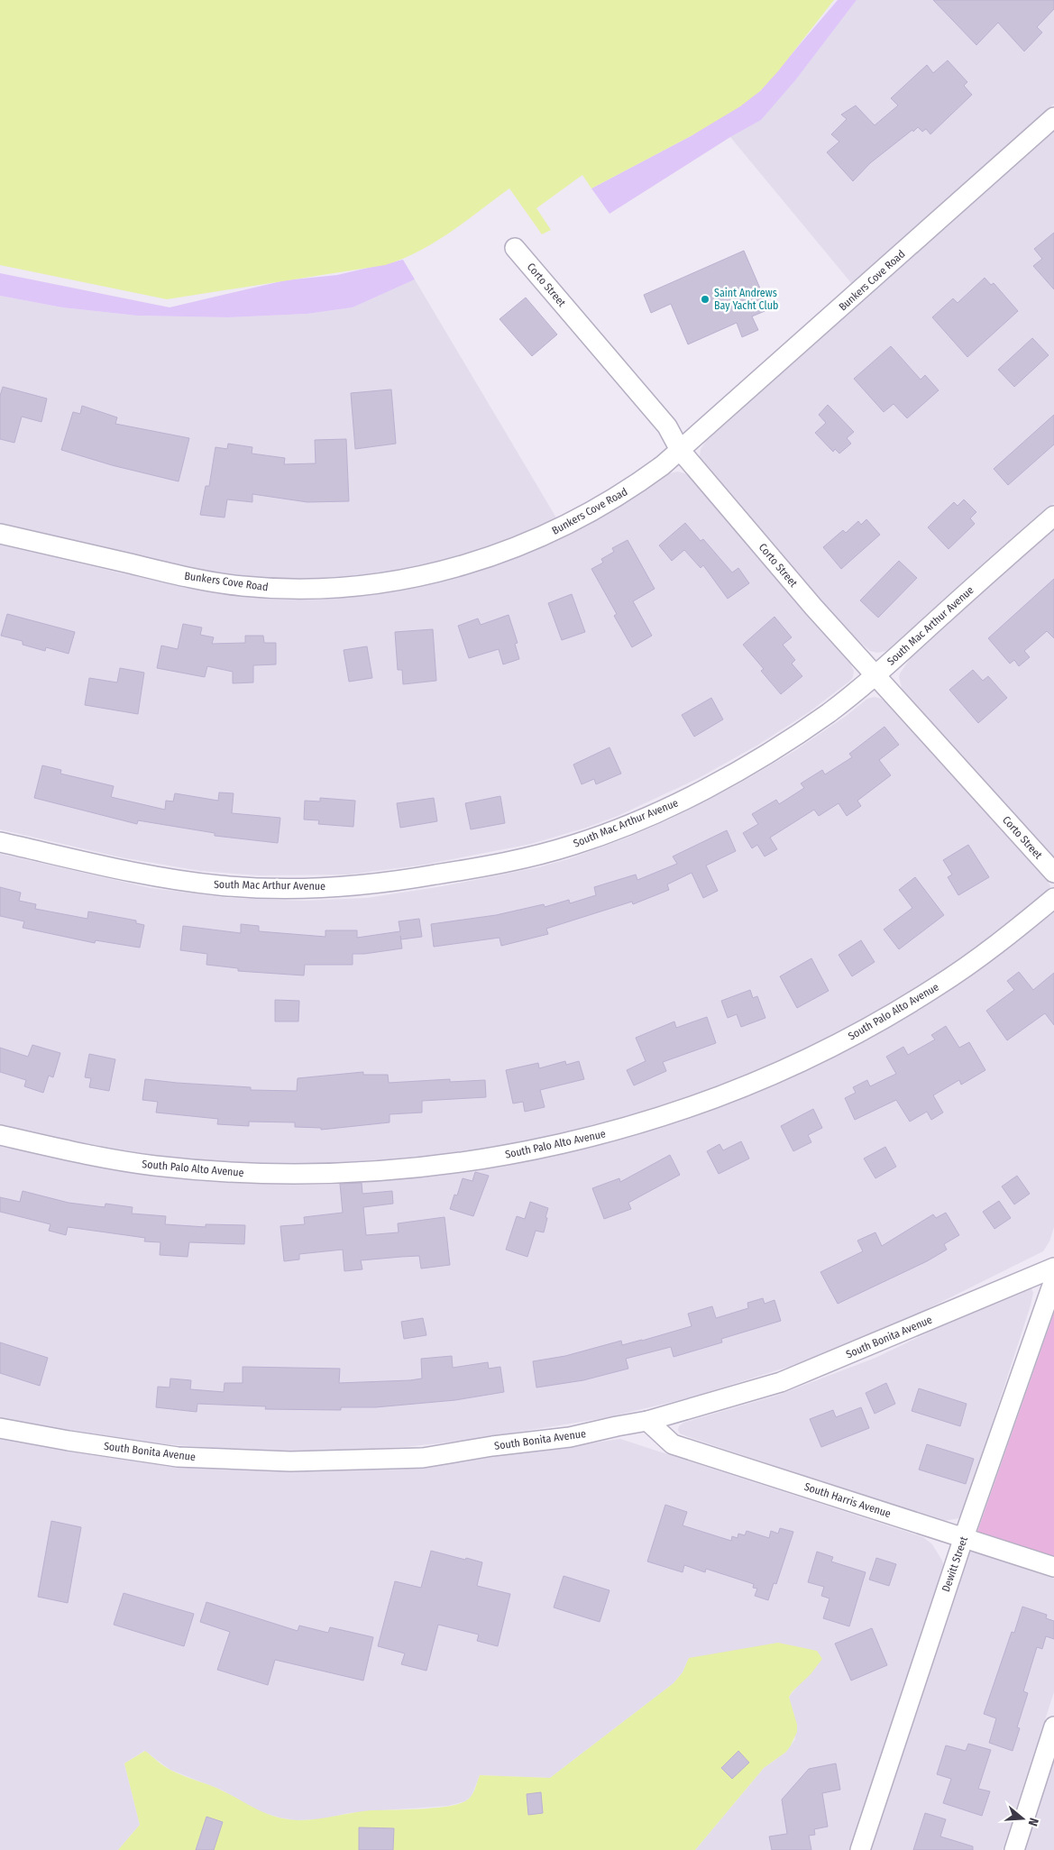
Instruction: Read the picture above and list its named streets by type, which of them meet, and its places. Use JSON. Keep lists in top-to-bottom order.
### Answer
{
  "streets": {
    "street": [
      "Bunkers Cove Road",
      "Corto Street",
      "South Mac Arthur Avenue",
      "South Palo Alto Avenue",
      "South Bonita Avenue",
      "South Harris Avenue",
      "Dewitt Street"
    ]
  },
  "crossings": [
    ["Bunkers Cove Road", "Corto Street"],
    ["Corto Street", "South Mac Arthur Avenue"],
    ["South Bonita Avenue", "South Harris Avenue"],
    ["South Harris Avenue", "Dewitt Street"]
  ],
  "places": ["Saint Andrews Bay Yacht Club"],
  "north": "right"
}
